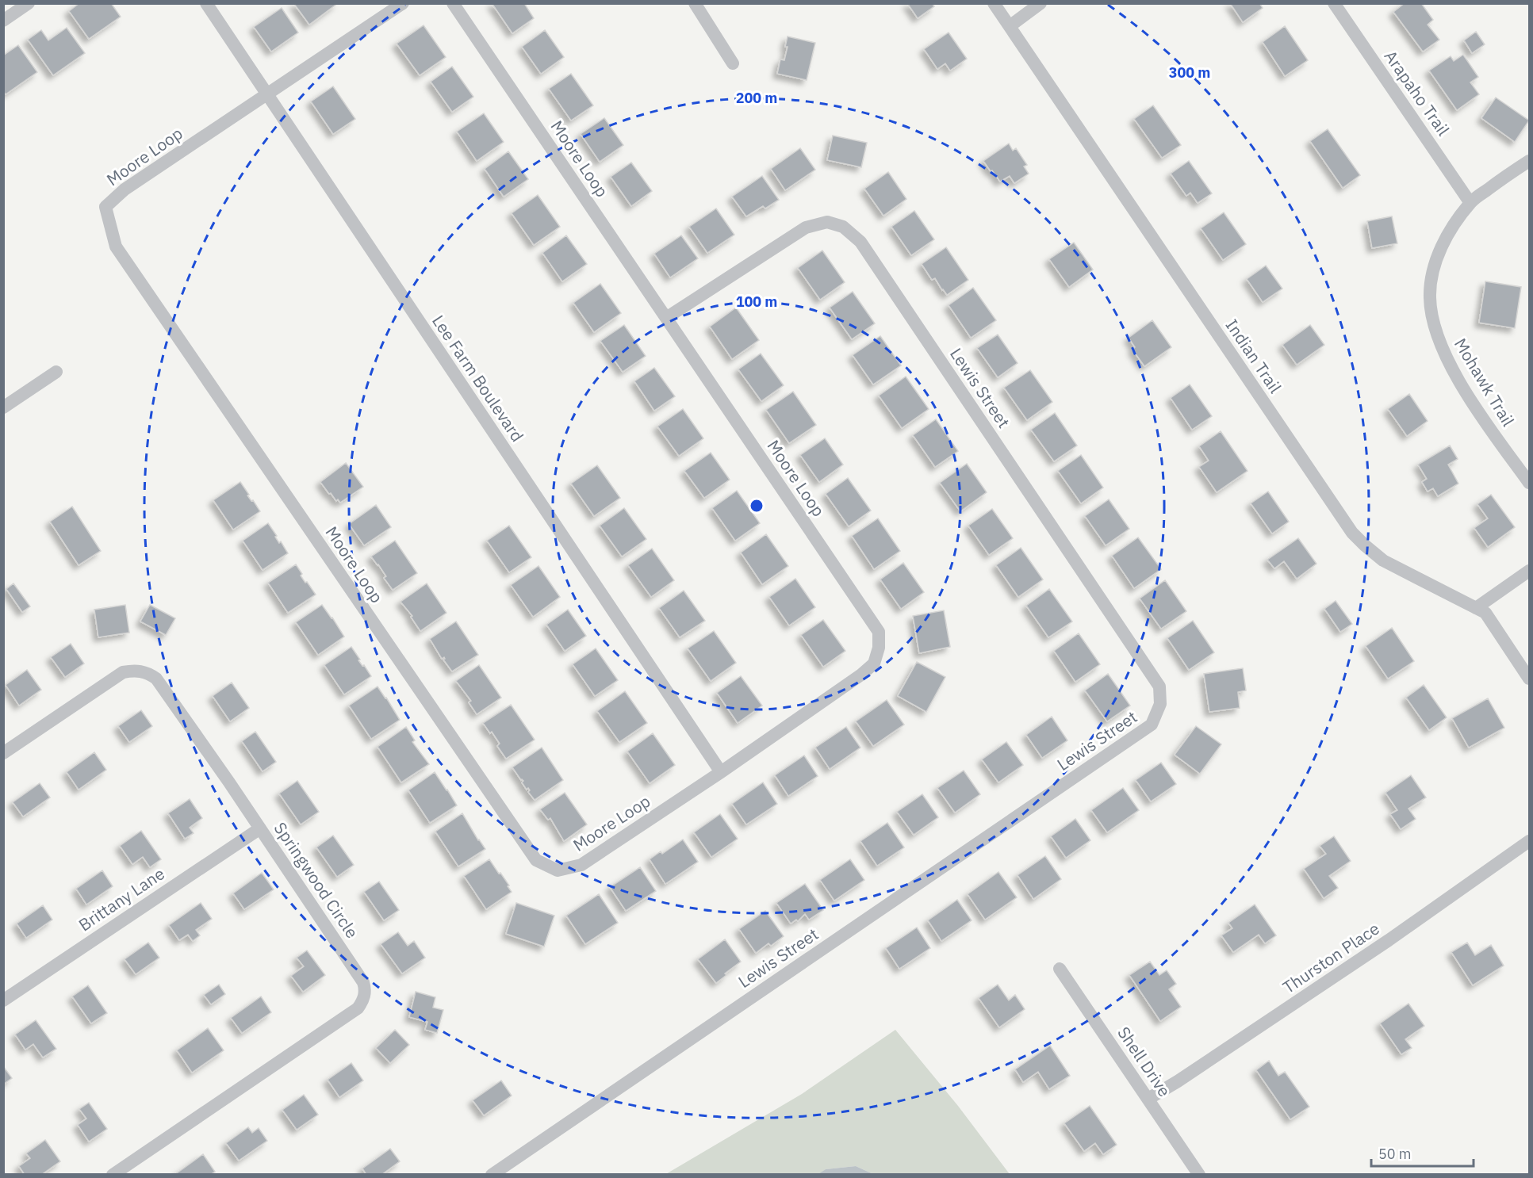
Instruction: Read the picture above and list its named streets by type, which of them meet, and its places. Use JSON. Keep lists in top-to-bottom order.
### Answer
{
  "streets": {
    "street": [
      "Arapaho Trail",
      "Moore Loop",
      "Indian Trail",
      "Lee Farm Boulevard",
      "Mohawk Trail",
      "Lewis Street",
      "Springwood Circle",
      "Brittany Lane",
      "Thurston Place",
      "Shell Drive"
    ]
  },
  "crossings": [
    ["Arapaho Trail", "Mohawk Trail"],
    ["Moore Loop", "Lee Farm Boulevard"],
    ["Moore Loop", "Lewis Street"],
    ["Springwood Circle", "Brittany Lane"],
    ["Thurston Place", "Shell Drive"]
  ],
  "scale_bar": "50 m",
  "rings": ["300 m", "200 m", "100 m"]
}
